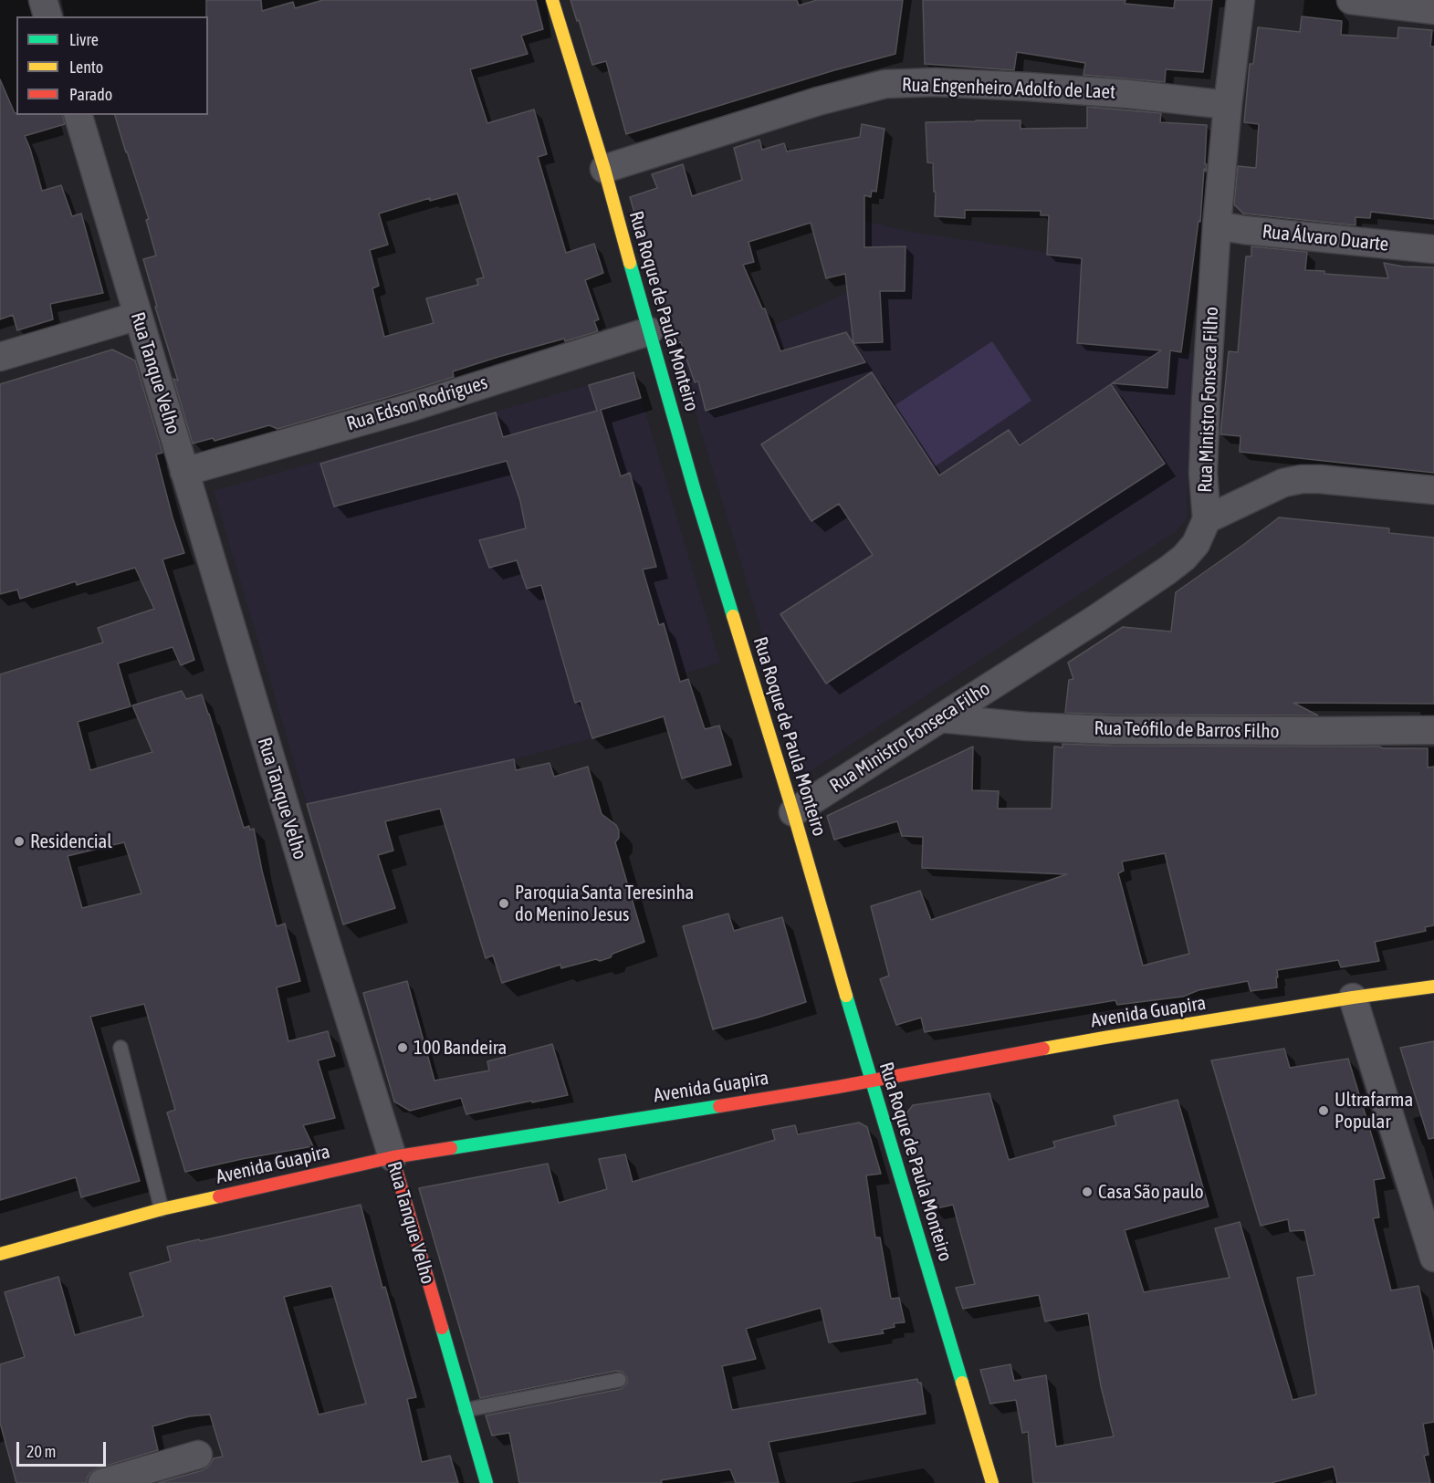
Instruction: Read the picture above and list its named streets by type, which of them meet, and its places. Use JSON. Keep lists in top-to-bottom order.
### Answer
{
  "streets": {
    "street": [
      "Rua Engenheiro Adolfo de Laet",
      "Rua Álvaro Duarte",
      "Rua Roque de Paula Monteiro",
      "Rua Tanque Velho",
      "Rua Ministro Fonseca Filho",
      "Rua Edson Rodrigues",
      "Rua Teófilo de Barros Filho",
      "Avenida Guapira"
    ]
  },
  "crossings": [
    ["Rua Engenheiro Adolfo de Laet", "Rua Roque de Paula Monteiro"],
    ["Rua Engenheiro Adolfo de Laet", "Rua Ministro Fonseca Filho"],
    ["Rua Álvaro Duarte", "Rua Ministro Fonseca Filho"],
    ["Rua Roque de Paula Monteiro", "Rua Ministro Fonseca Filho"],
    ["Rua Roque de Paula Monteiro", "Rua Edson Rodrigues"],
    ["Rua Roque de Paula Monteiro", "Avenida Guapira"],
    ["Rua Tanque Velho", "Rua Edson Rodrigues"],
    ["Rua Tanque Velho", "Avenida Guapira"],
    ["Rua Ministro Fonseca Filho", "Rua Teófilo de Barros Filho"]
  ],
  "places": [
    "Residencial",
    "Paroquia Santa Teresinha do Menino Jesus",
    "100 Bandeira",
    "Ultrafarma Popular",
    "Casa São paulo"
  ],
  "legend": ["Livre", "Lento", "Parado"],
  "scale_bar": "20 m"
}
